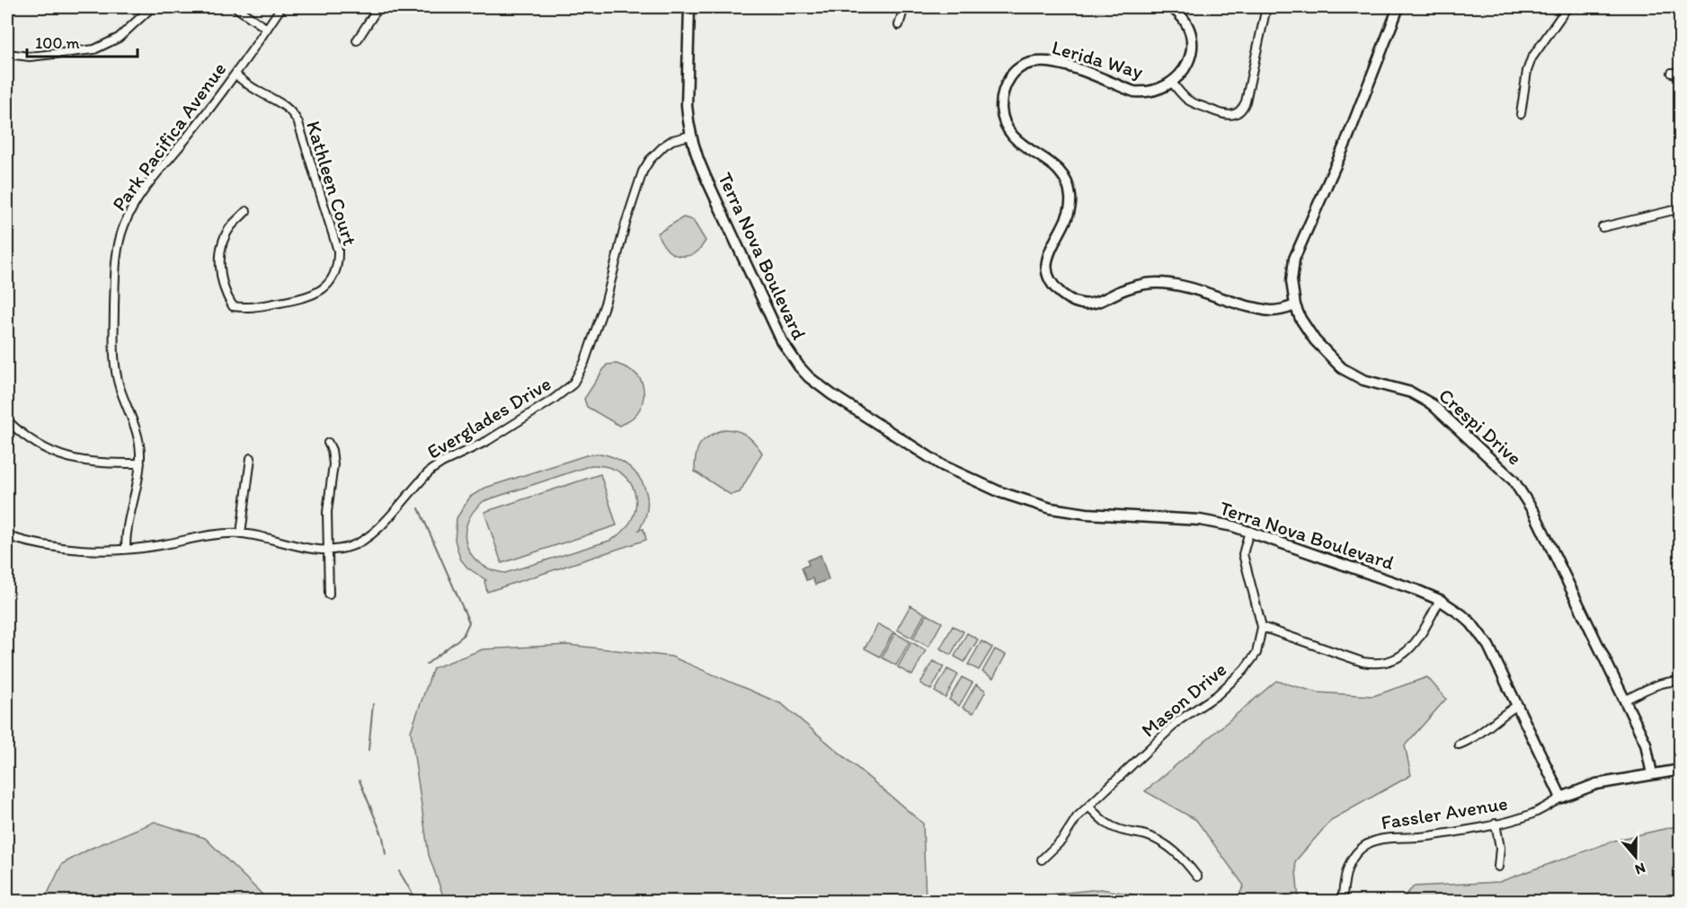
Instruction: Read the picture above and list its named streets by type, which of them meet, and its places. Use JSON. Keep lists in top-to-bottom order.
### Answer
{
  "streets": {
    "street": [
      "Lerida Way",
      "Park Pacifica Avenue",
      "Kathleen Court",
      "Terra Nova Boulevard",
      "Everglades Drive",
      "Crespi Drive",
      "Mason Drive",
      "Fassler Avenue"
    ]
  },
  "crossings": [
    ["Lerida Way", "Crespi Drive"],
    ["Park Pacifica Avenue", "Kathleen Court"],
    ["Park Pacifica Avenue", "Everglades Drive"],
    ["Terra Nova Boulevard", "Everglades Drive"],
    ["Terra Nova Boulevard", "Mason Drive"],
    ["Terra Nova Boulevard", "Fassler Avenue"],
    ["Crespi Drive", "Fassler Avenue"]
  ],
  "scale_bar": "100 m",
  "north": "bottom"
}
